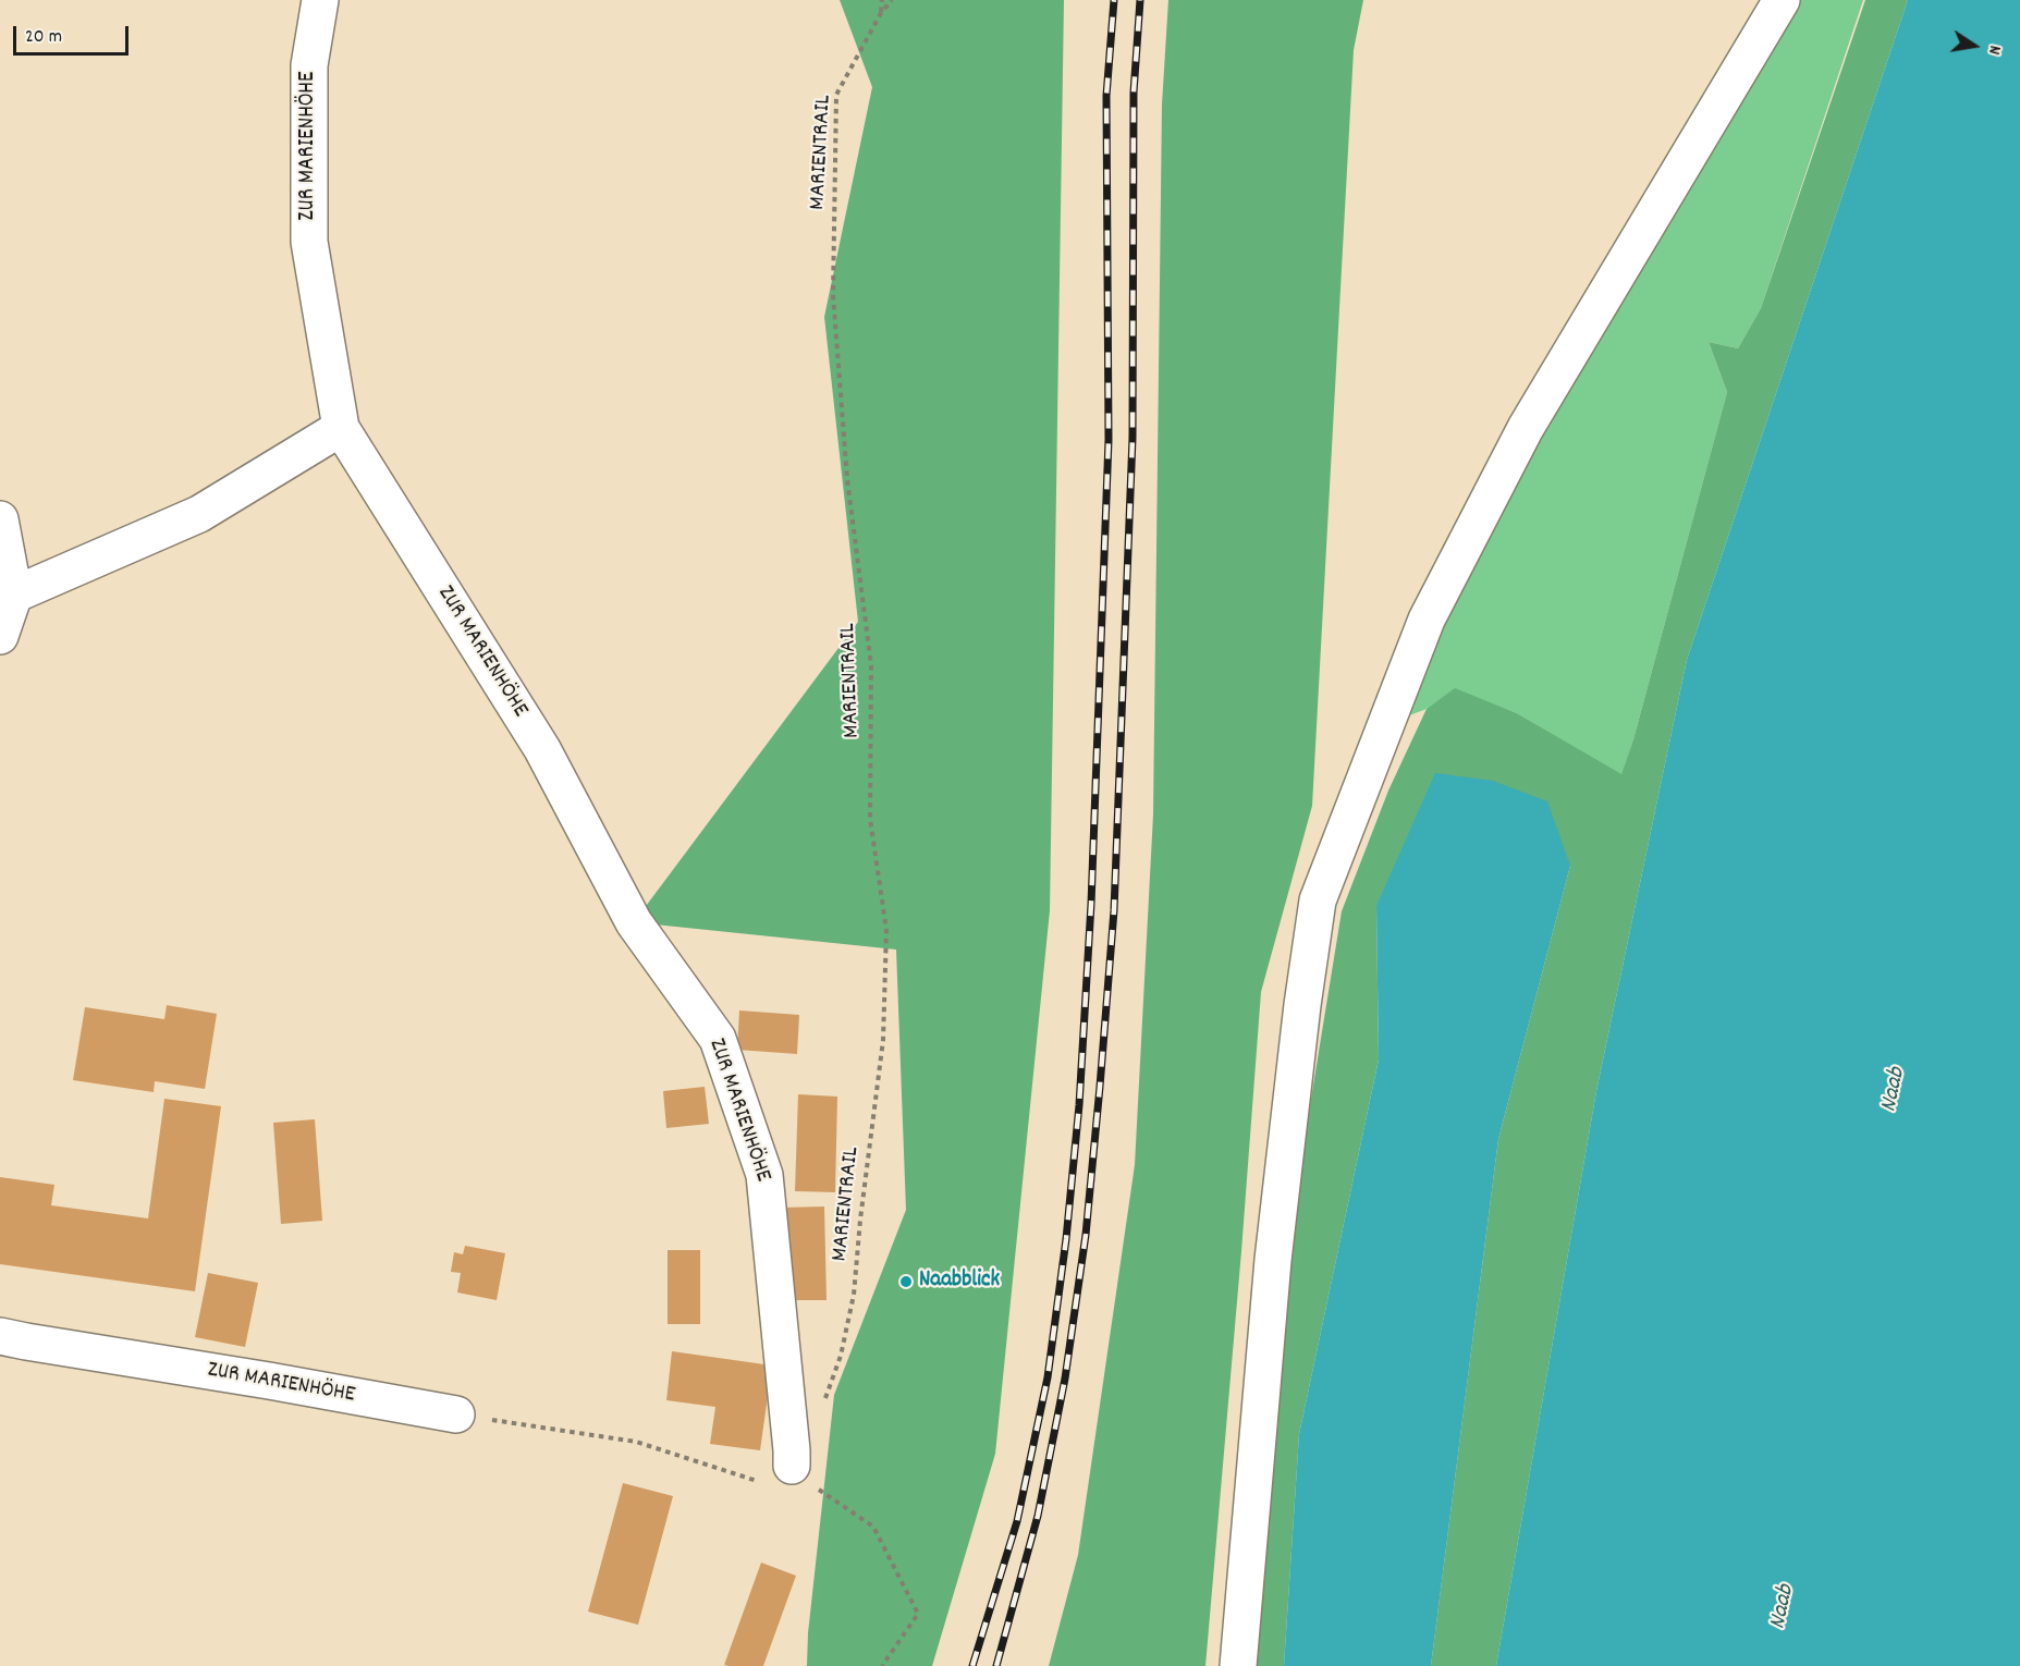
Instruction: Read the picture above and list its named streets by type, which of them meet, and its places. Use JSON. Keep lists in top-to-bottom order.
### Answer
{
  "streets": {
    "street": ["ZUR MARIENHÖHE"],
    "path": ["MARIENTRAIL"]
  },
  "water": ["Naab"],
  "places": ["Naabblick"],
  "scale_bar": "20 m",
  "north": "right"
}
